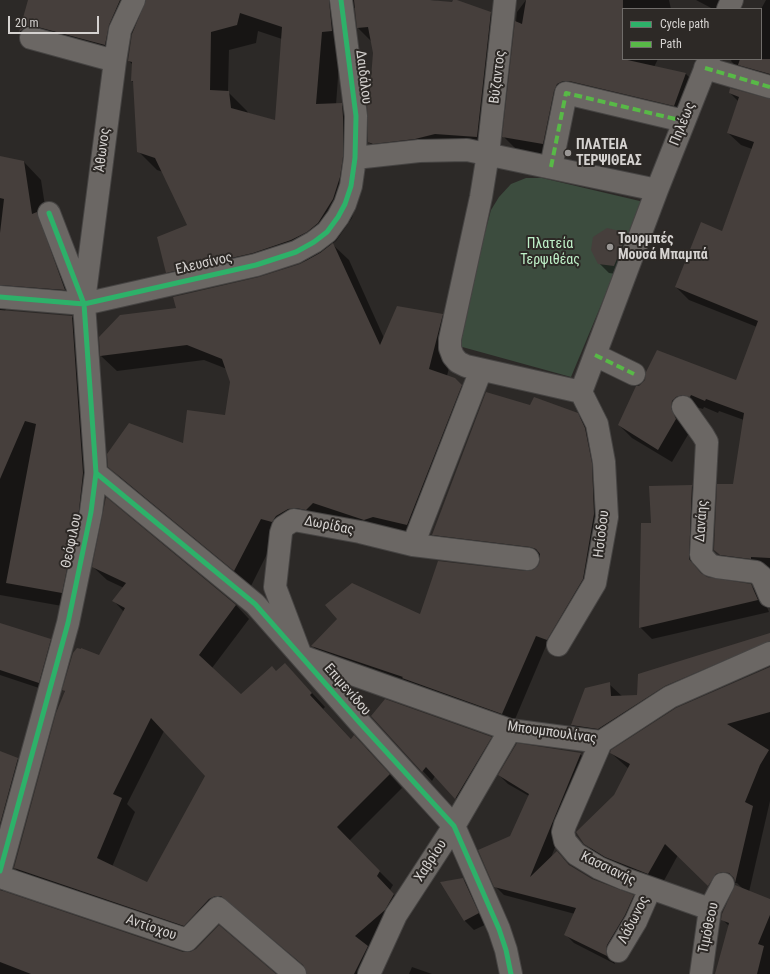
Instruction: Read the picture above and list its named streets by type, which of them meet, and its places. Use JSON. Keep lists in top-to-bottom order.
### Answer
{
  "streets": {
    "street": [
      "Δαιδάλου",
      "Βύζαντος",
      "Πηλέως",
      "Άθωνος",
      "Ελευσίνος",
      "Δανάης",
      "Δωρίδας",
      "Ησίοδου",
      "Θεόφιλου",
      "Επιμενίδου",
      "Μπουμπουλίνας",
      "Χαβρίου",
      "Κασσιανής",
      "Λάδωνος",
      "Αντίοχου",
      "Τιμόθεου"
    ]
  },
  "crossings": [
    ["Δαιδάλου", "Ελευσίνος"],
    ["Άθωνος", "Ελευσίνος"],
    ["Άθωνος", "Θεόφιλου"],
    ["Ελευσίνος", "Θεόφιλου"],
    ["Δωρίδας", "Επιμενίδου"],
    ["Δωρίδας", "Μπουμπουλίνας"],
    ["Θεόφιλου", "Επιμενίδου"],
    ["Επιμενίδου", "Μπουμπουλίνας"],
    ["Επιμενίδου", "Χαβρίου"],
    ["Μπουμπουλίνας", "Χαβρίου"],
    ["Μπουμπουλίνας", "Κασσιανής"],
    ["Κασσιανής", "Λάδωνος"],
    ["Κασσιανής", "Τιμόθεου"]
  ],
  "parks": ["Πλατεία Τερψιθέας"],
  "places": ["ΠΛΑΤΕΙΑ ΤΕΡΨΙΘΕΑΣ", "Τουρμπές Μουσά Μπαμπά"],
  "legend": ["Cycle path", "Path"],
  "scale_bar": "20 m"
}
